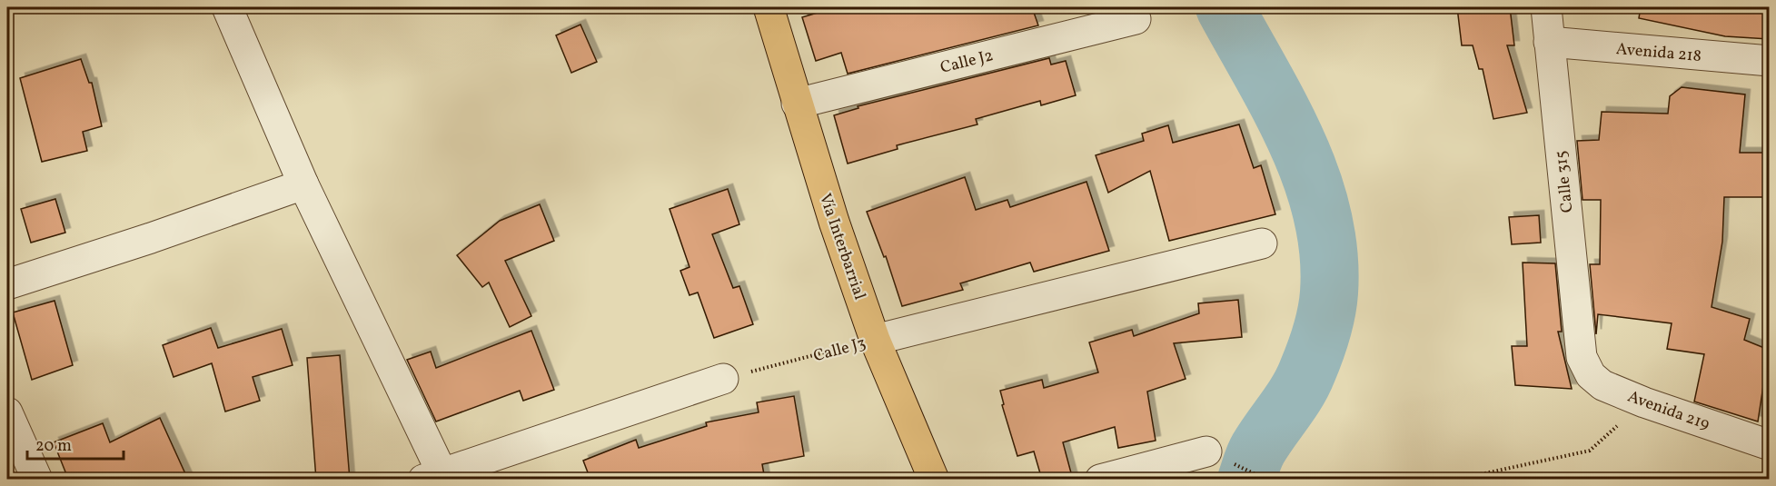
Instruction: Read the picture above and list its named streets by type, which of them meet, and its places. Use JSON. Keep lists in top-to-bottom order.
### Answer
{
  "streets": {
    "main road": ["Vía Interbarrial"],
    "street": [
      "Avenida 218",
      "Calle J2",
      "Calle 315",
      "Calle J3",
      "Avenida 219"
    ]
  },
  "crossings": [
    ["Avenida 218", "Calle 315"],
    ["Calle J2", "Vía Interbarrial"],
    ["Calle 315", "Avenida 219"],
    ["Vía Interbarrial", "Calle J3"]
  ],
  "scale_bar": "20 m"
}
